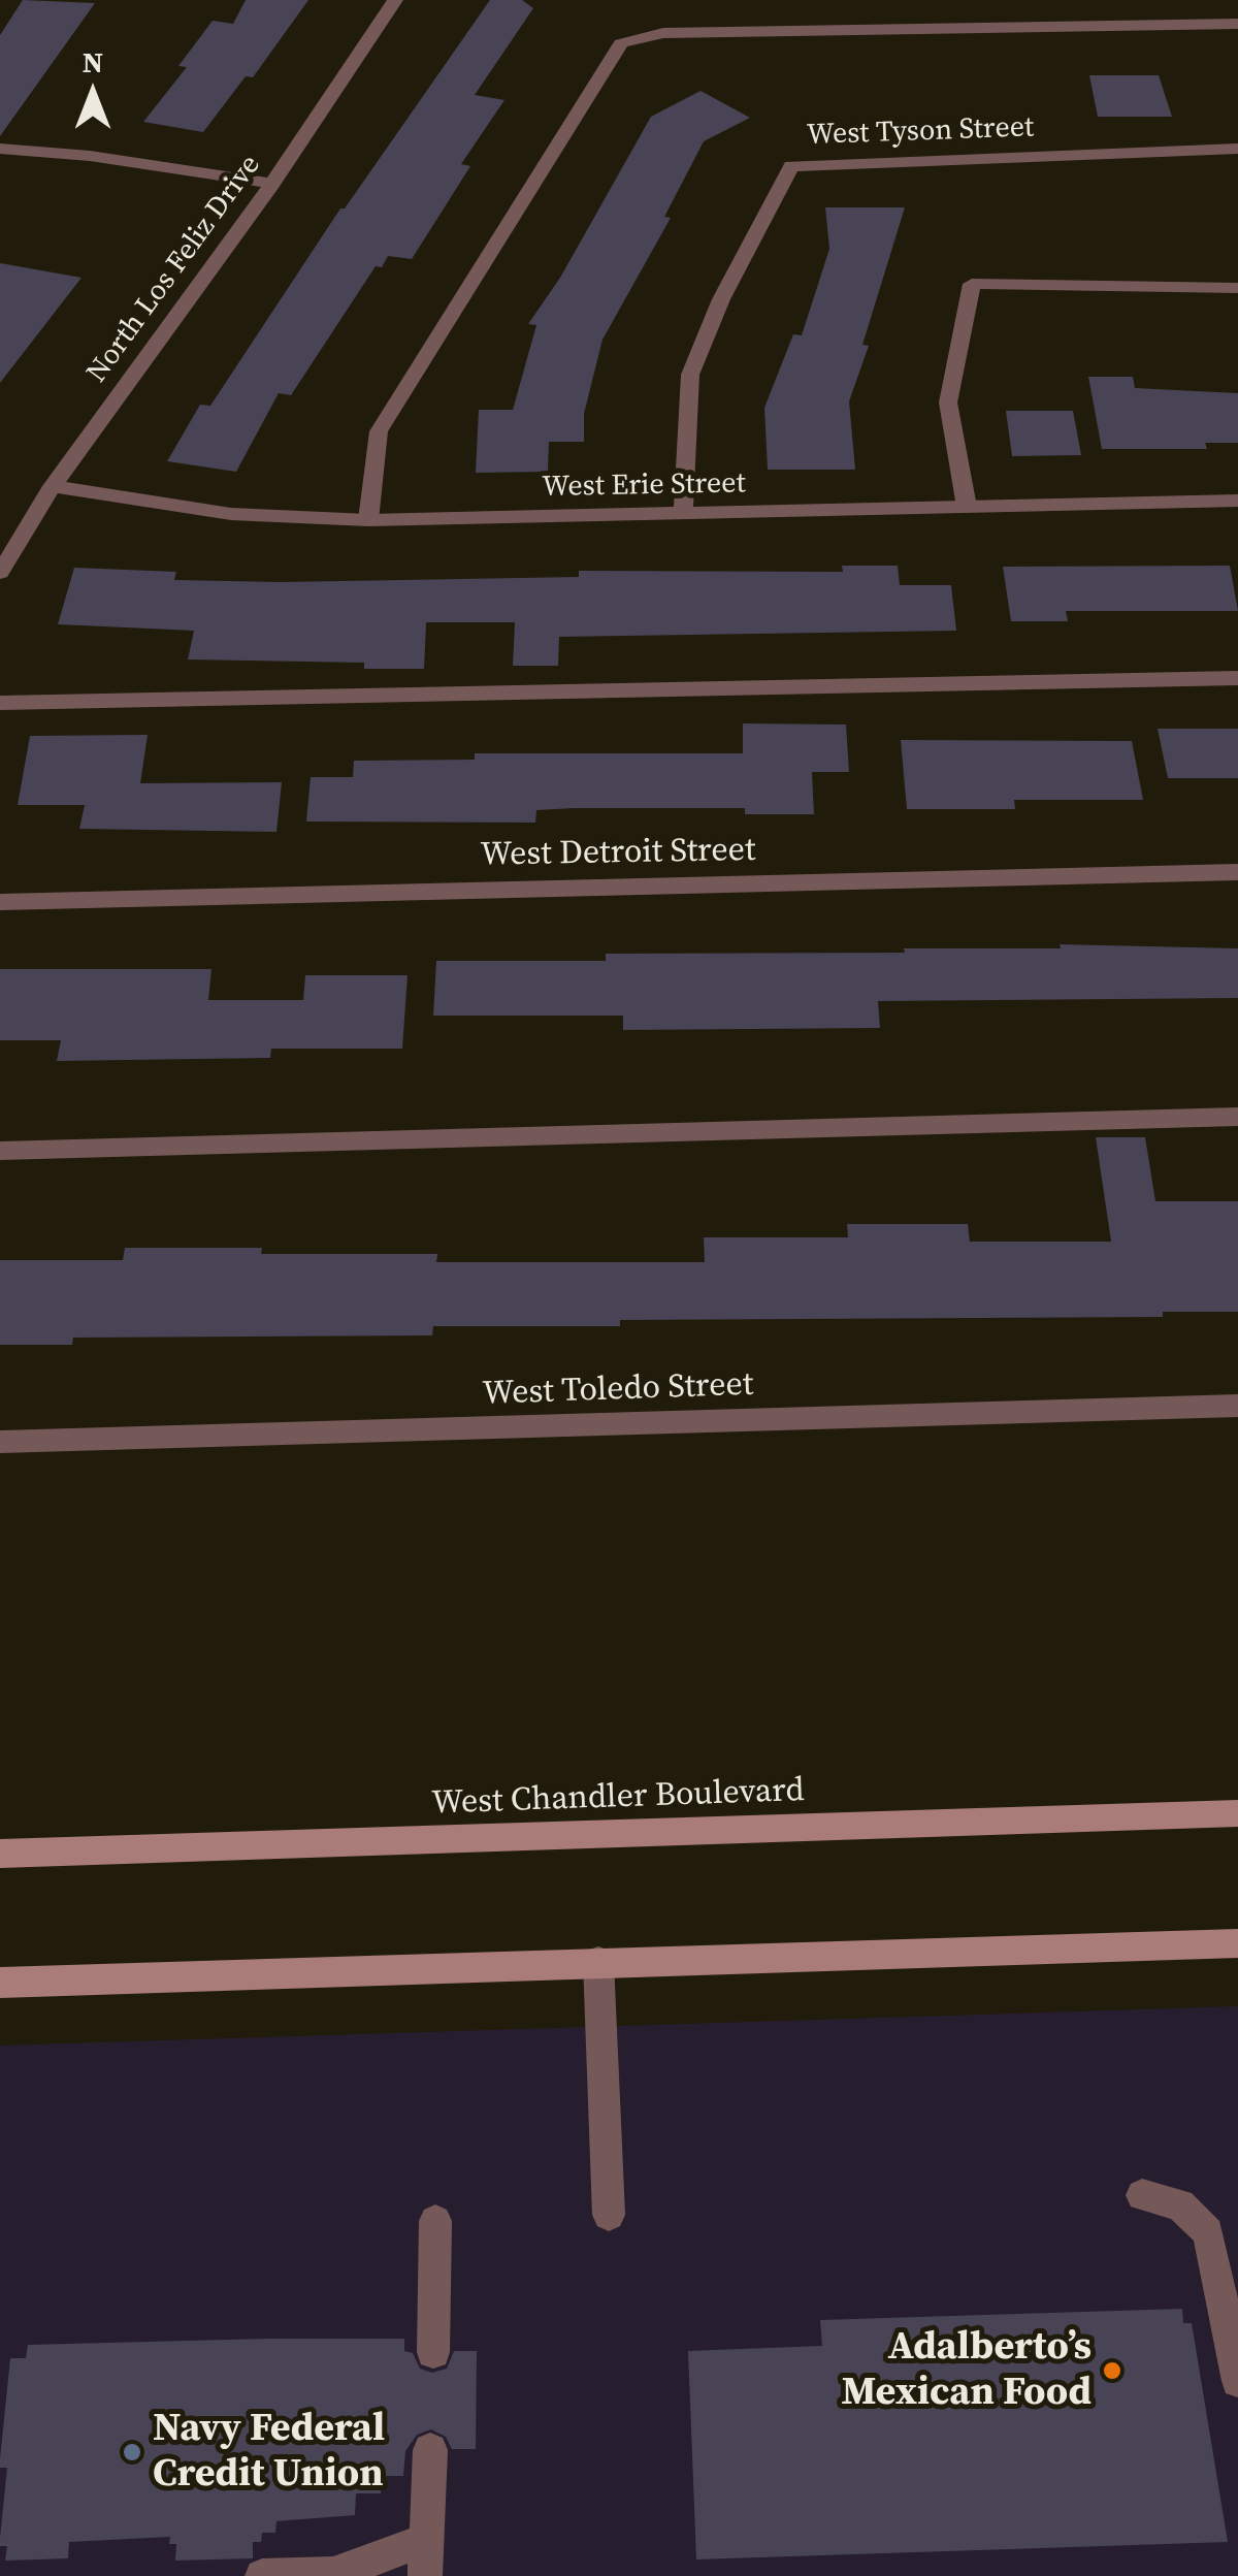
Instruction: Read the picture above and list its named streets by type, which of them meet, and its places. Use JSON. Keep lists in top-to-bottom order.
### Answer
{
  "streets": {
    "main road": ["West Chandler Boulevard"],
    "street": [
      "West Tyson Street",
      "North Los Feliz Drive",
      "West Erie Street",
      "West Detroit Street",
      "West Toledo Street"
    ]
  },
  "crossings": [
    ["West Tyson Street", "West Erie Street"],
    ["North Los Feliz Drive", "West Erie Street"]
  ],
  "places": ["Adalberto’s Mexican Food", "Navy Federal Credit Union"],
  "north": "top"
}
